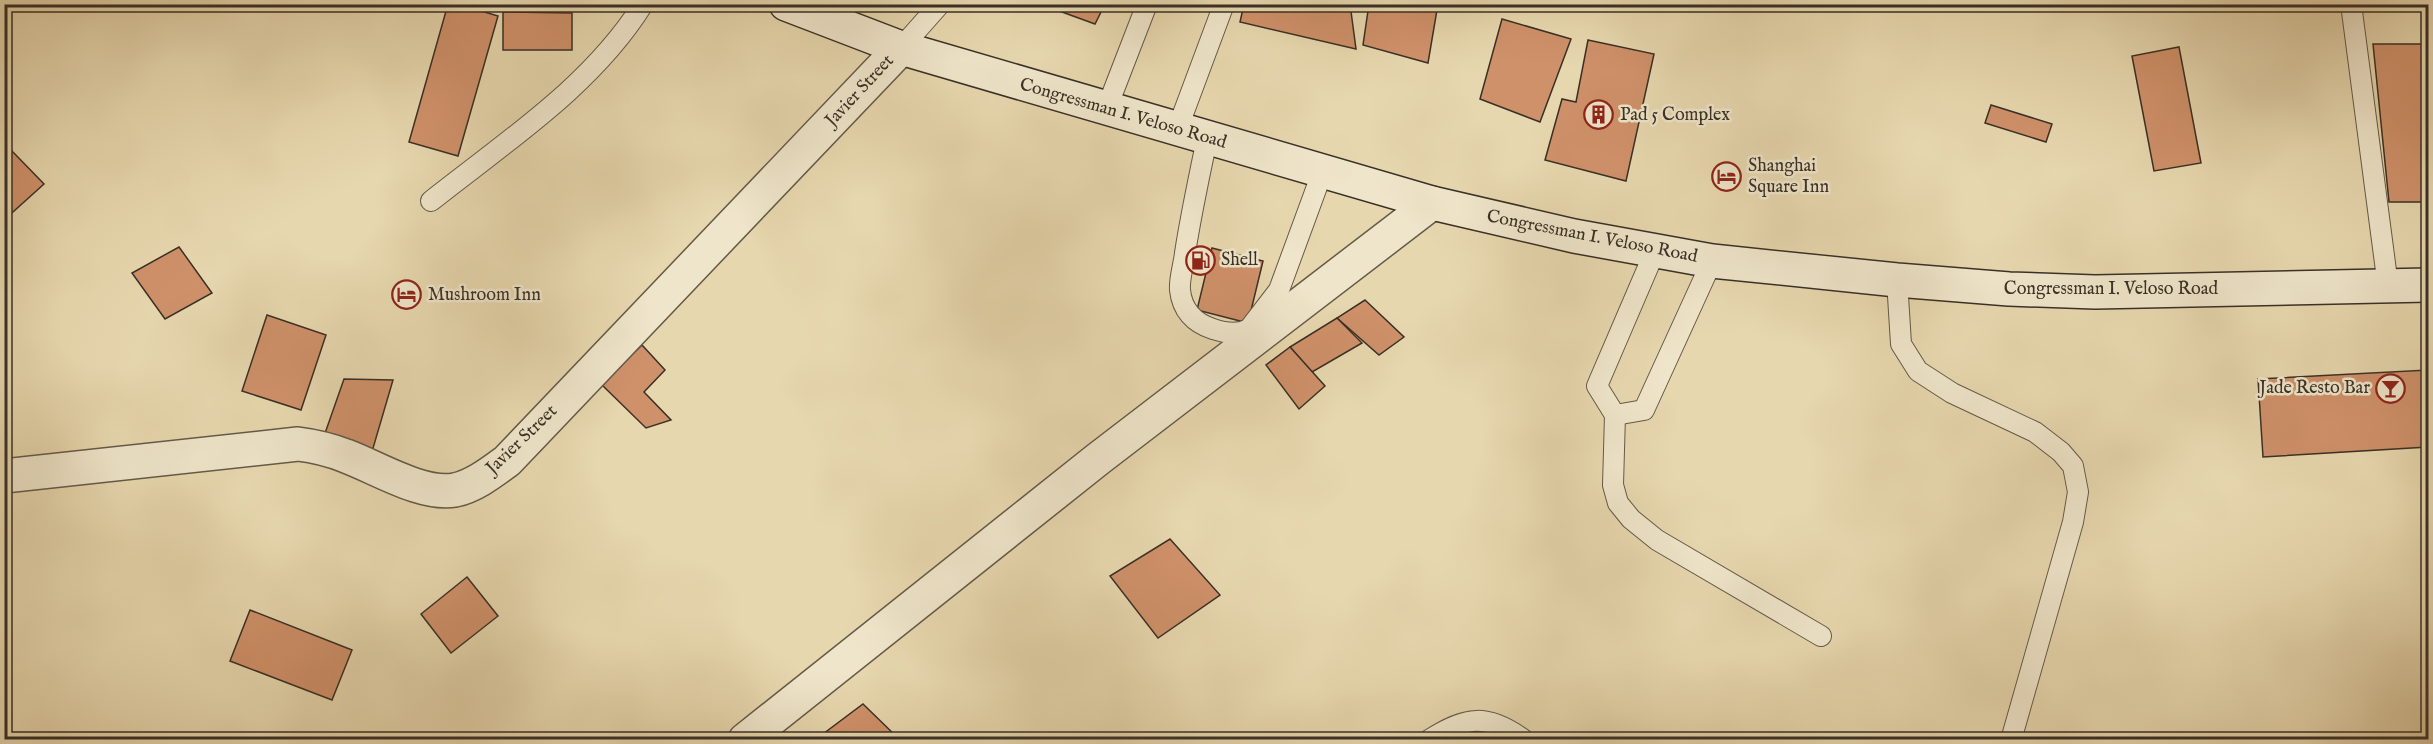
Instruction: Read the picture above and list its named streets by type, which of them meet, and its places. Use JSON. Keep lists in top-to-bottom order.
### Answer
{
  "streets": {
    "street": ["Javier Street", "Congressman I. Veloso Road"]
  },
  "crossings": [
    ["Javier Street", "Congressman I. Veloso Road"]
  ],
  "places": {
    "building": ["Pad 5 Complex"],
    "hotel": ["Shanghai Square Inn", "Mushroom Inn"],
    "fuel station": ["Shell"],
    "bar": ["Jade Resto Bar"]
  }
}
